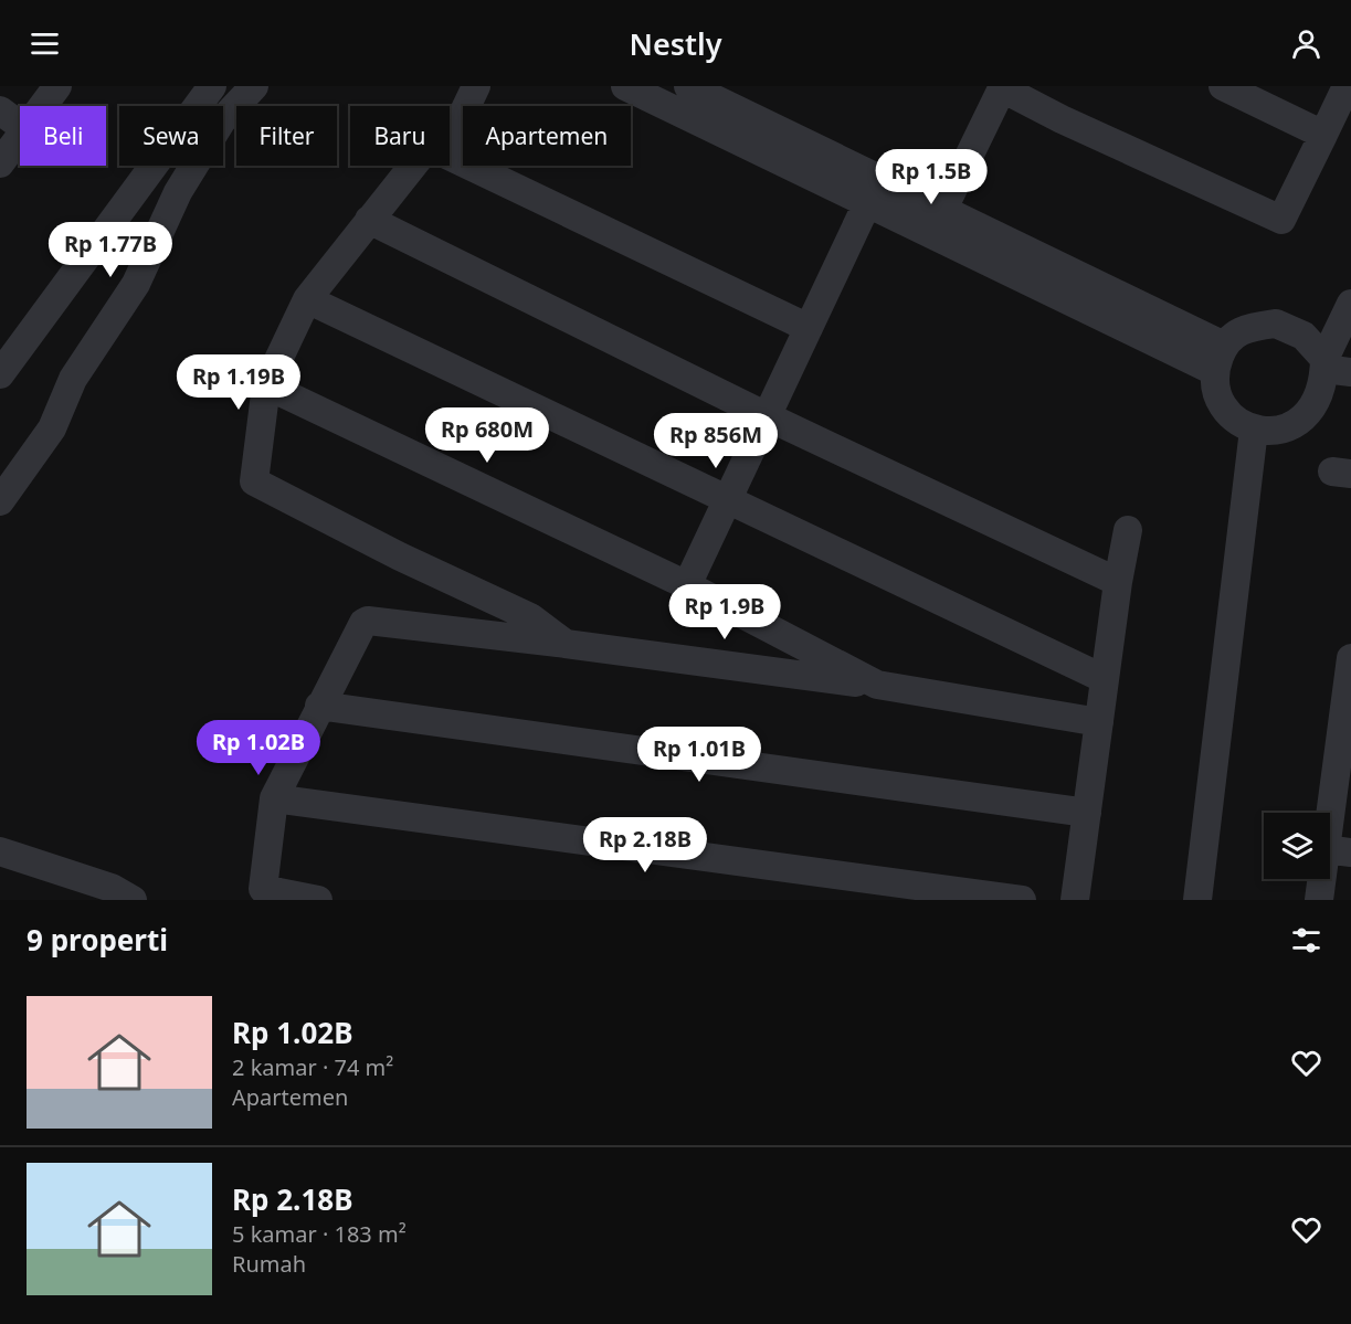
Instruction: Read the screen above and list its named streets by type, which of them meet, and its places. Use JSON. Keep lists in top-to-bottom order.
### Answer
{
  "page": {
    "header": "Nestly",
    "chip": [
      "Beli",
      "Sewa",
      "Filter",
      "Baru",
      "Apartemen"
    ],
    "price": [
      "Rp 1.5B",
      "Rp 1.77B",
      "Rp 1.19B",
      "Rp 680M",
      "Rp 856M",
      "Rp 1.9B",
      "Rp 1.02B",
      "Rp 1.01B",
      "Rp 2.18B"
    ],
    "heading": "9 properti",
    "list": [
      {
        "name": "Rp 1.02B",
        "note": "2 kamar · 74 m² · Apartemen"
      },
      {
        "name": "Rp 2.18B",
        "note": "5 kamar · 183 m² · Rumah"
      }
    ]
  }
}
